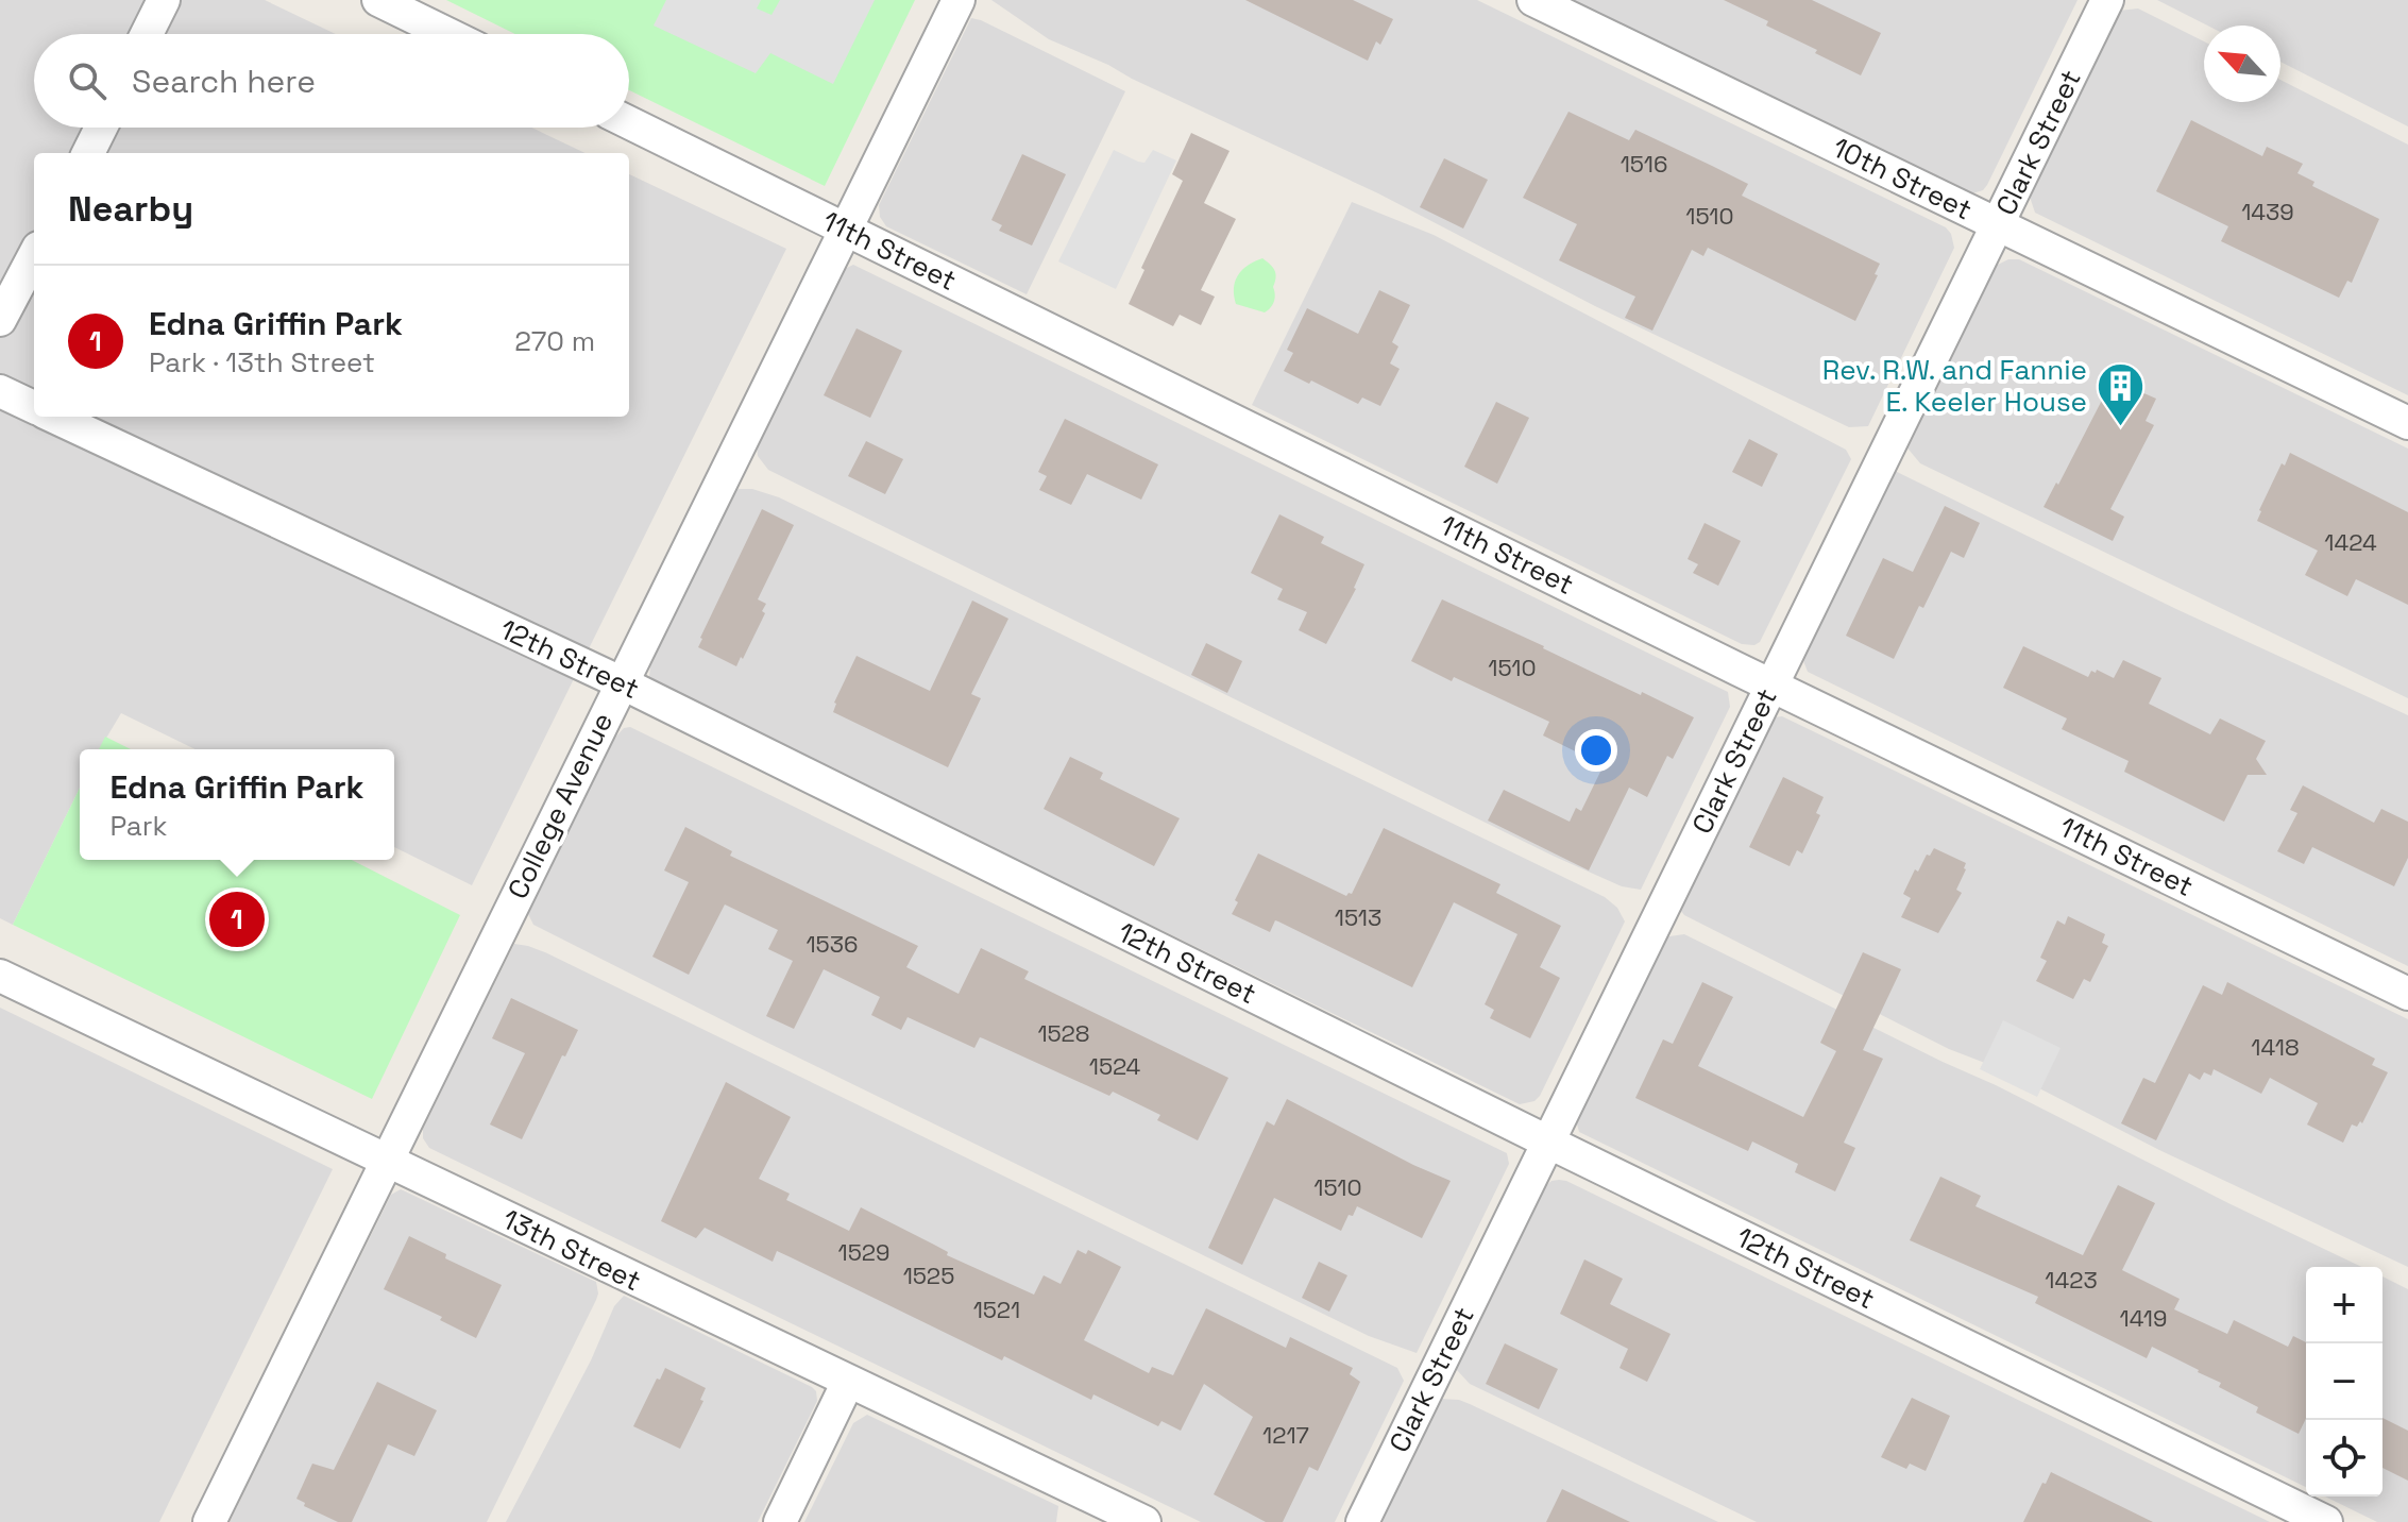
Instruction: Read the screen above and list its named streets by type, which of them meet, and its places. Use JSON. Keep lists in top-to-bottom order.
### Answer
{
  "streets": {
    "street": [
      "Clark Street",
      "10th Street",
      "11th Street",
      "12th Street",
      "College Avenue",
      "13th Street"
    ]
  },
  "crossings": [
    ["Clark Street", "10th Street"],
    ["Clark Street", "11th Street"],
    ["Clark Street", "12th Street"],
    ["11th Street", "College Avenue"],
    ["12th Street", "College Avenue"],
    ["College Avenue", "13th Street"]
  ],
  "places": {
    "building": ["Rev. R.W. and Fannie E. Keeler House"]
  },
  "house_numbers": [
    "1516",
    "1439",
    "1510",
    "1424",
    "1510",
    "1513",
    "1536",
    "1528",
    "1418",
    "1524",
    "1510",
    "1529",
    "1525",
    "1423",
    "1521",
    "1419",
    "1217"
  ],
  "north": "top left",
  "page": {
    "search": "Search here",
    "heading": "Nearby",
    "list": [
      {
        "mark": "1",
        "name": "Edna Griffin Park",
        "note": "Park · 13th Street",
        "value": "270 m"
      }
    ],
    "popup": ["Edna Griffin Park", "Park"],
    "pins": "1",
    "map_buttons": ["+", "−"]
  }
}
